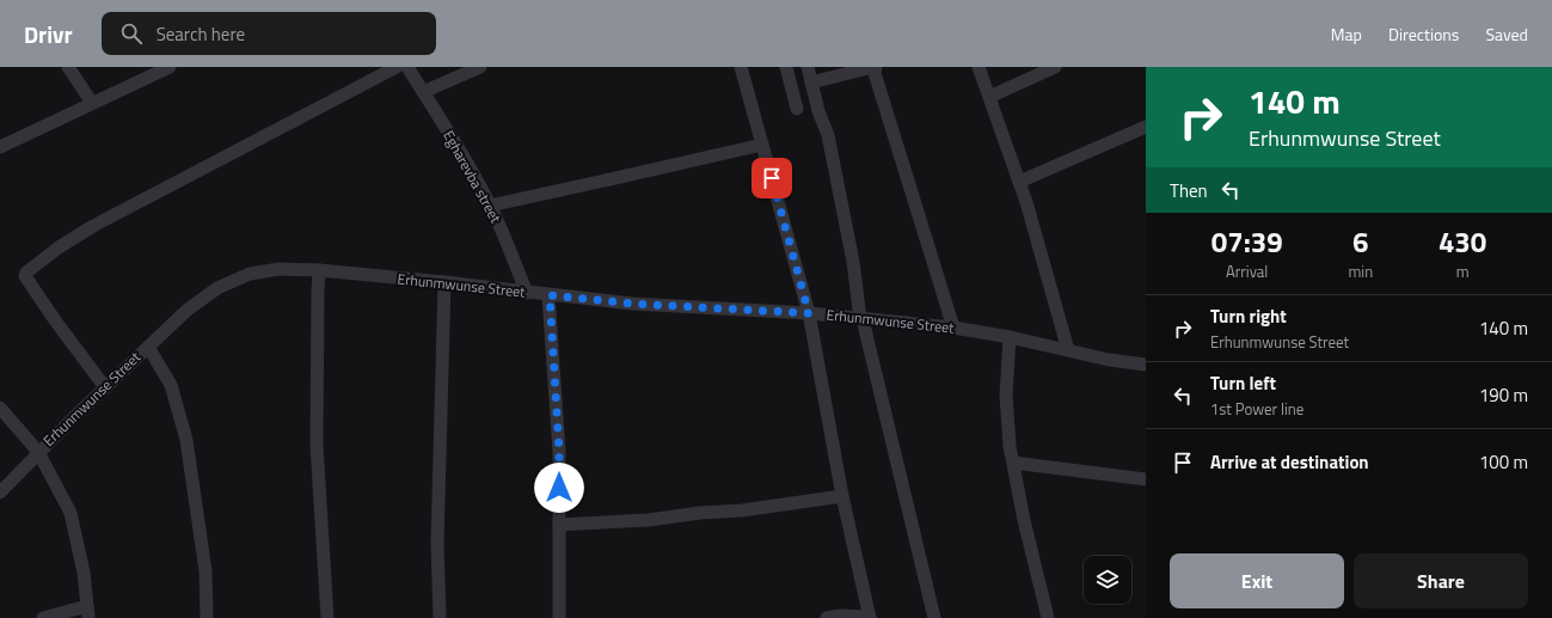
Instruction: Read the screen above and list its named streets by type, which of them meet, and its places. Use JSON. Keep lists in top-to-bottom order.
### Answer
{
  "streets": {
    "street": ["Egharevba street", "Erhunmwunse Street"]
  },
  "crossings": [
    ["Egharevba street", "Erhunmwunse Street"]
  ],
  "page": {
    "header": "Drivr",
    "search": "Search here",
    "nav": ["Map", "Directions", "Saved"],
    "turn": ["140 m", "Erhunmwunse Street"],
    "then": "Then",
    "eta": [
      "07:39",
      "Arrival",
      "6",
      "min",
      "430",
      "m"
    ],
    "list": [
      {
        "name": "Turn right",
        "note": "Erhunmwunse Street",
        "value": "140 m"
      },
      {
        "name": "Turn left",
        "note": "1st Power line",
        "value": "190 m"
      },
      {
        "name": "Arrive at destination",
        "value": "100 m"
      }
    ],
    "buttons": ["Exit", "Share"]
  }
}
